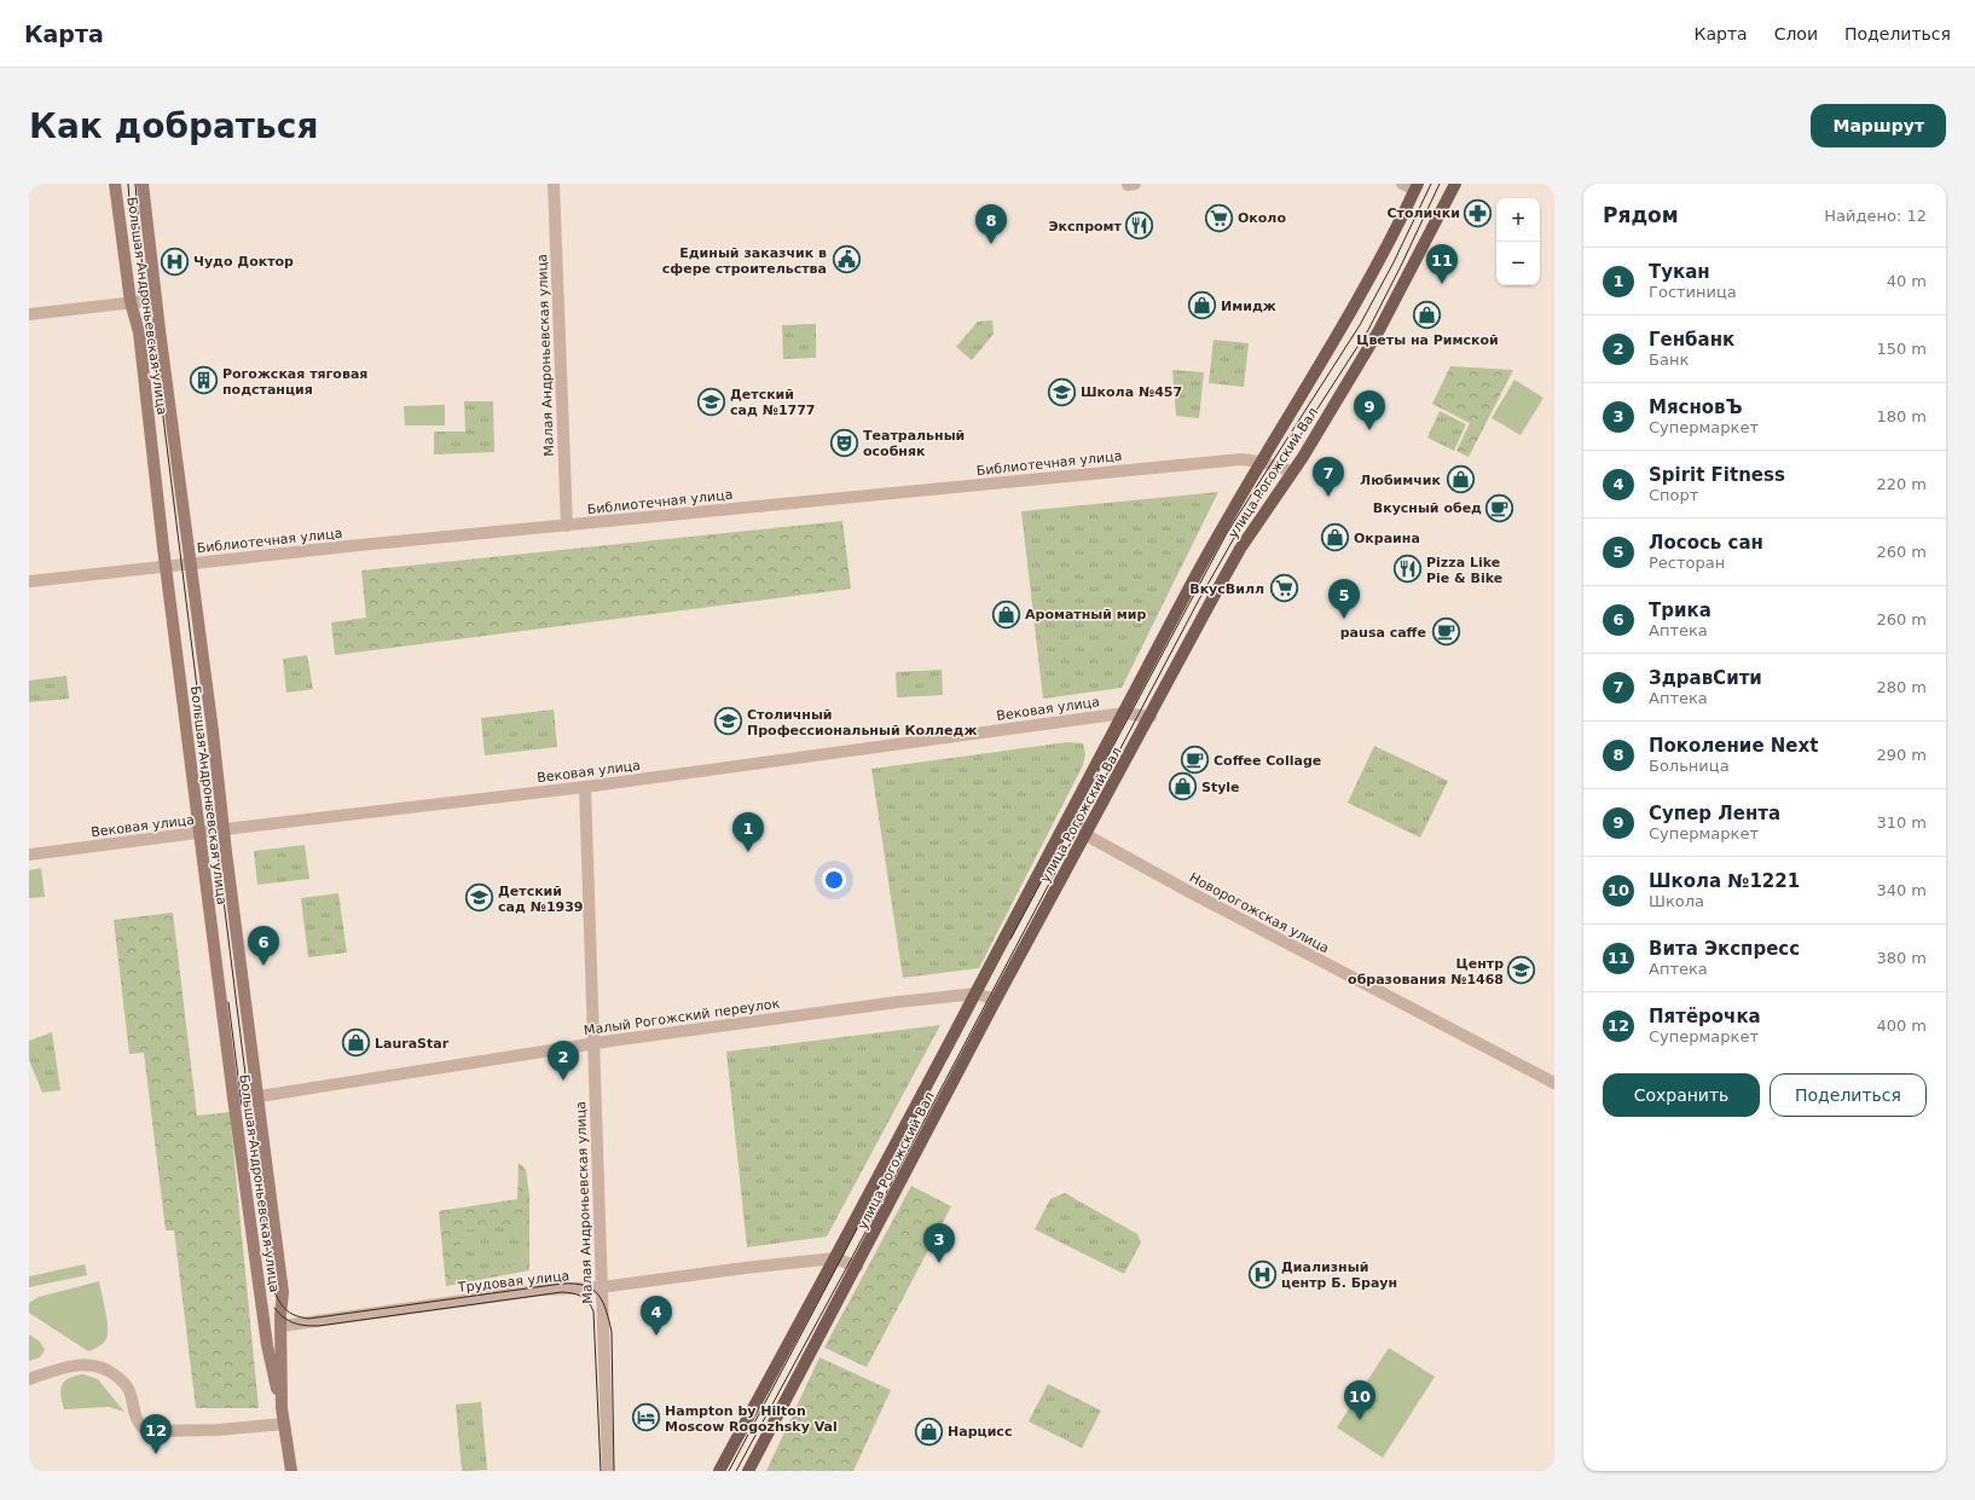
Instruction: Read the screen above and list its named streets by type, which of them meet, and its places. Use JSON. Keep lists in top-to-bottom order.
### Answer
{
  "streets": {
    "main road": ["улица Рогожский Вал"],
    "street": [
      "Большая Андроньевская улица",
      "Малая Андроньевская улица",
      "Библиотечная улица",
      "Вековая улица",
      "Новорогожская улица",
      "Малый Рогожский переулок",
      "Трудовая улица"
    ]
  },
  "crossings": [
    ["Большая Андроньевская улица", "Библиотечная улица"],
    ["Большая Андроньевская улица", "Вековая улица"],
    ["Большая Андроньевская улица", "Малый Рогожский переулок"],
    ["Большая Андроньевская улица", "Трудовая улица"],
    ["Малая Андроньевская улица", "Библиотечная улица"],
    ["Малая Андроньевская улица", "Вековая улица"],
    ["Малая Андроньевская улица", "Малый Рогожский переулок"],
    ["Малая Андроньевская улица", "Трудовая улица"],
    ["Библиотечная улица", "улица Рогожский Вал"],
    ["улица Рогожский Вал", "Вековая улица"],
    ["улица Рогожский Вал", "Новорогожская улица"],
    ["улица Рогожский Вал", "Малый Рогожский переулок"],
    ["улица Рогожский Вал", "Трудовая улица"]
  ],
  "places": {
    "pharmacy": ["Столички"],
    "supermarket": ["Около", "ВкусВилл"],
    "restaurant": ["Экспромт", "Pizza Like Pie & Bike"],
    "public building": ["Единый заказчик в сфере строительства"],
    "hospital": ["Чудо Доктор", "Диализный центр Б. Браун"],
    "shop": [
      "Имидж",
      "Цветы на Римской",
      "Любимчик",
      "Окраина",
      "Ароматный мир",
      "Style",
      "LauraStar",
      "Нарцисс"
    ],
    "building": ["Рогожская тяговая подстанция"],
    "school or university": [
      "Школа №457",
      "Детский сад №1777",
      "Столичный Профессиональный Колледж",
      "Детский сад №1939",
      "Центр образования №1468"
    ],
    "theatre": ["Театральный особняк"],
    "cafe": ["Вкусный обед", "pausa caffe", "Coffee Collage"],
    "hotel": ["Hampton by Hilton Moscow Rogozhsky Val"]
  },
  "page": {
    "header": "Карта",
    "nav": ["Карта", "Слои", "Поделиться"],
    "buttons": [
      "Маршрут",
      ["Сохранить", "Поделиться"]
    ],
    "title": "Как добраться",
    "heading": ["Рядом", "Найдено: 12"],
    "map_buttons": ["+", "−"],
    "pins": [
      "8",
      "11",
      "9",
      "7",
      "5",
      "1",
      "6",
      "2",
      "3",
      "4",
      "10",
      "12"
    ],
    "list": [
      {
        "mark": "1",
        "name": "Тукан",
        "note": "Гостиница",
        "value": "40 m"
      },
      {
        "mark": "2",
        "name": "Генбанк",
        "note": "Банк",
        "value": "150 m"
      },
      {
        "mark": "3",
        "name": "МясновЪ",
        "note": "Супермаркет",
        "value": "180 m"
      },
      {
        "mark": "4",
        "name": "Spirit Fitness",
        "note": "Спорт",
        "value": "220 m"
      },
      {
        "mark": "5",
        "name": "Лосось сан",
        "note": "Ресторан",
        "value": "260 m"
      },
      {
        "mark": "6",
        "name": "Трика",
        "note": "Аптека",
        "value": "260 m"
      },
      {
        "mark": "7",
        "name": "ЗдравСити",
        "note": "Аптека",
        "value": "280 m"
      },
      {
        "mark": "8",
        "name": "Поколение Next",
        "note": "Больница",
        "value": "290 m"
      },
      {
        "mark": "9",
        "name": "Супер Лента",
        "note": "Супермаркет",
        "value": "310 m"
      },
      {
        "mark": "10",
        "name": "Школа №1221",
        "note": "Школа",
        "value": "340 m"
      },
      {
        "mark": "11",
        "name": "Вита Экспресс",
        "note": "Аптека",
        "value": "380 m"
      },
      {
        "mark": "12",
        "name": "Пятёрочка",
        "note": "Супермаркет",
        "value": "400 m"
      }
    ]
  }
}
